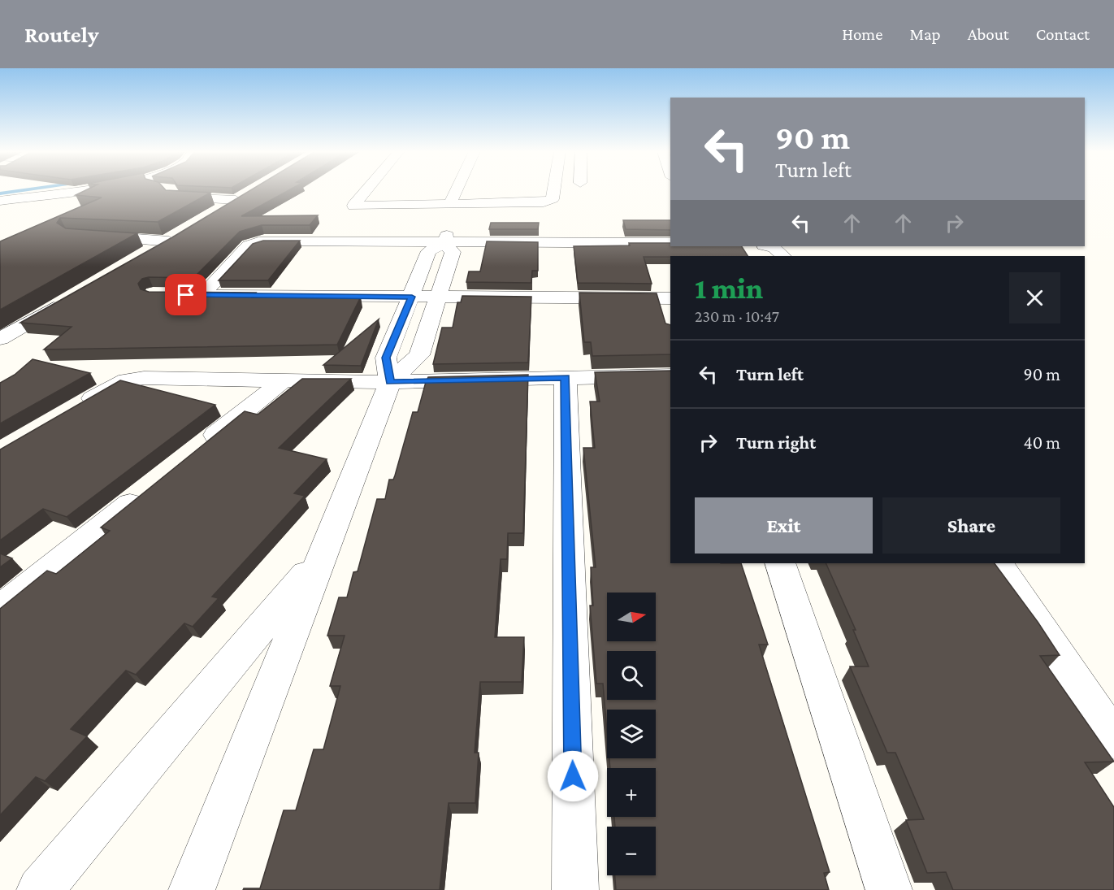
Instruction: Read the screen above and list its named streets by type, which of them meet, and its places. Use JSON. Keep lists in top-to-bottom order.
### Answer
{
  "north": "right",
  "page": {
    "header": "Routely",
    "nav": [
      "Home",
      "Map",
      "About",
      "Contact"
    ],
    "turn": ["90 m", "Turn left"],
    "heading": ["1 min", "230 m · 10:47"],
    "list": [
      {
        "name": "Turn left",
        "value": "90 m"
      },
      {
        "name": "Turn right",
        "value": "40 m"
      }
    ],
    "buttons": ["Exit", "Share"],
    "map_buttons": ["+", "−"]
  }
}
